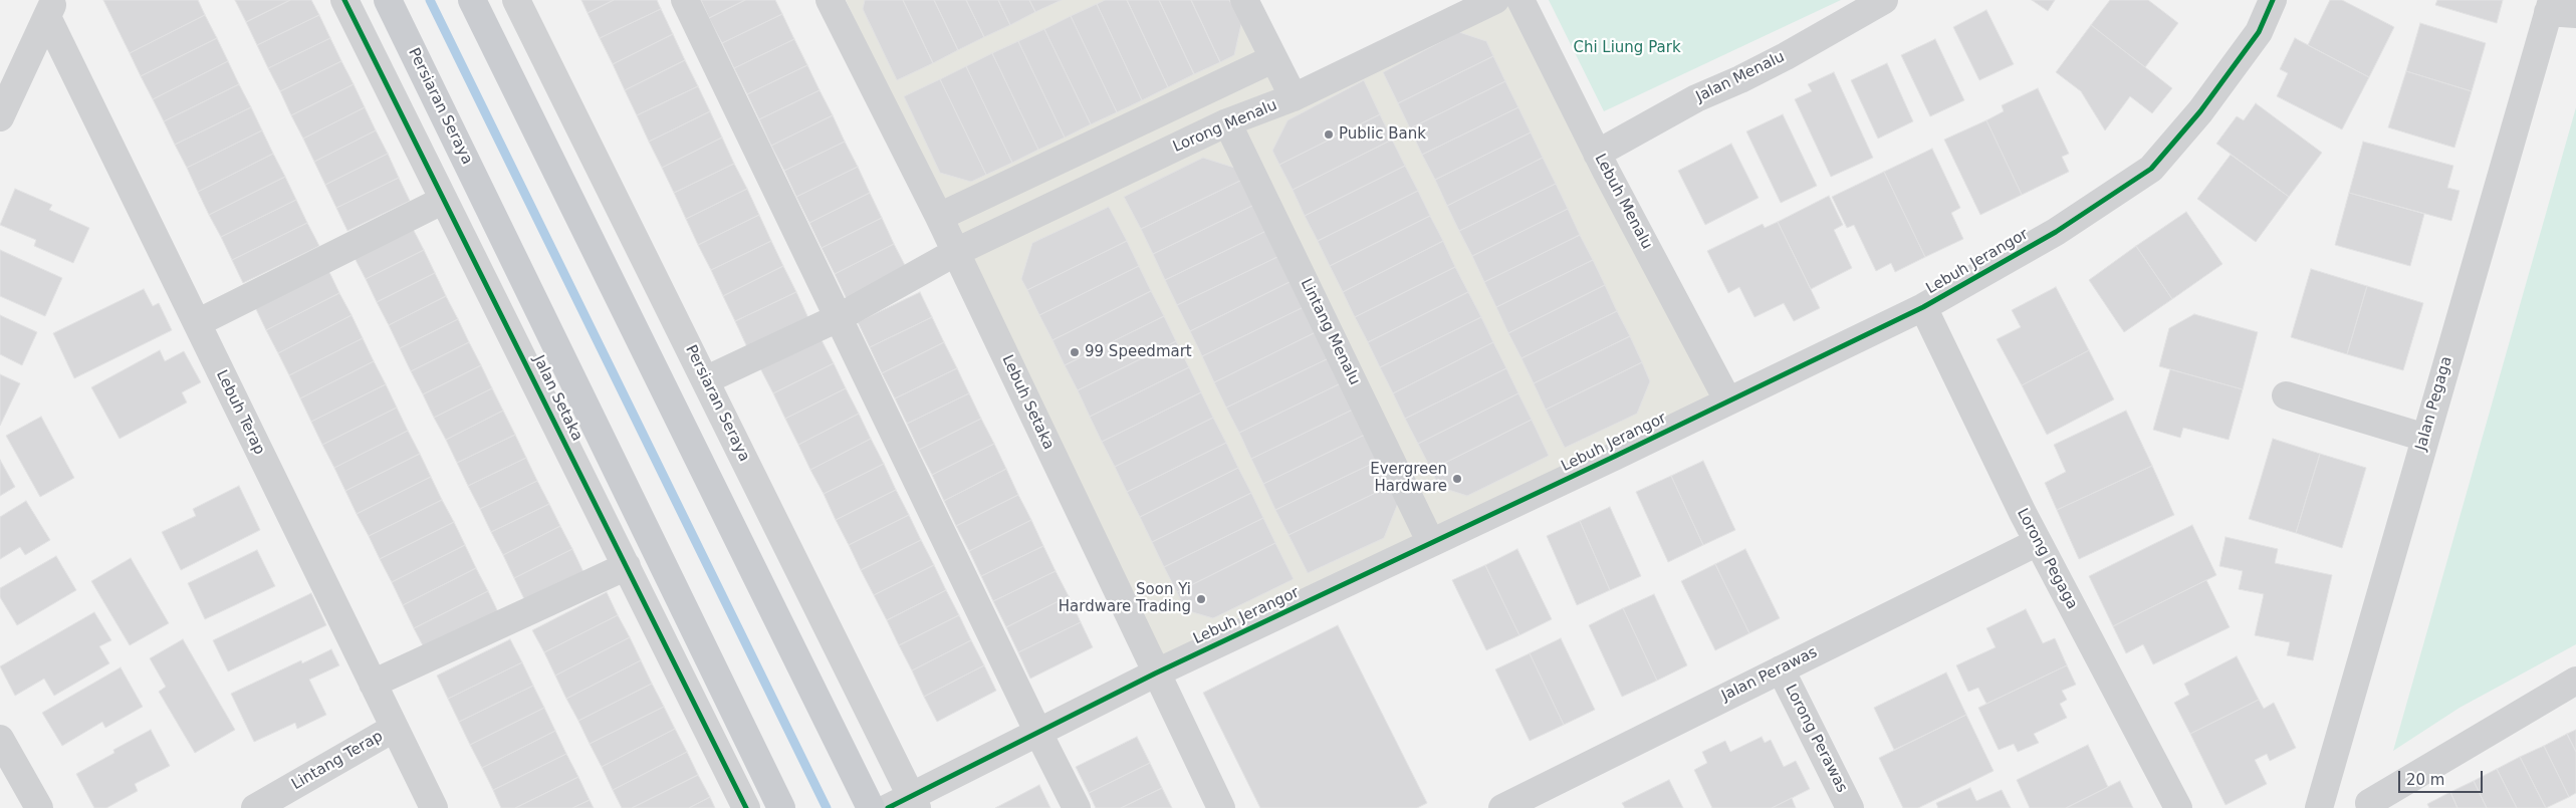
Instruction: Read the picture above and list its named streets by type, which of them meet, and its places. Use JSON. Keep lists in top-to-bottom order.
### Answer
{
  "streets": {
    "main road": ["Persiaran Seraya"],
    "street": [
      "Jalan Menalu",
      "Lorong Menalu",
      "Lebuh Menalu",
      "Lebuh Jerangor",
      "Lintang Menalu",
      "Jalan Setaka",
      "Lebuh Setaka",
      "Jalan Pegaga",
      "Lebuh Terap",
      "Lorong Pegaga",
      "Jalan Perawas",
      "Lorong Perawas",
      "Lintang Terap"
    ]
  },
  "crossings": [
    ["Jalan Menalu", "Lebuh Menalu"],
    ["Persiaran Seraya", "Lorong Menalu"],
    ["Persiaran Seraya", "Lebuh Jerangor"],
    ["Lorong Menalu", "Lintang Menalu"],
    ["Lorong Menalu", "Lebuh Setaka"],
    ["Lebuh Menalu", "Lebuh Jerangor"],
    ["Lebuh Jerangor", "Lintang Menalu"],
    ["Lebuh Jerangor", "Lebuh Setaka"],
    ["Lebuh Jerangor", "Lorong Pegaga"],
    ["Lebuh Terap", "Lintang Terap"],
    ["Lorong Pegaga", "Jalan Perawas"],
    ["Jalan Perawas", "Lorong Perawas"]
  ],
  "parks": ["Chi Liung Park"],
  "places": [
    "Public Bank",
    "99 Speedmart",
    "Evergreen Hardware",
    "Soon Yi Hardware Trading"
  ],
  "scale_bar": "20 m"
}
